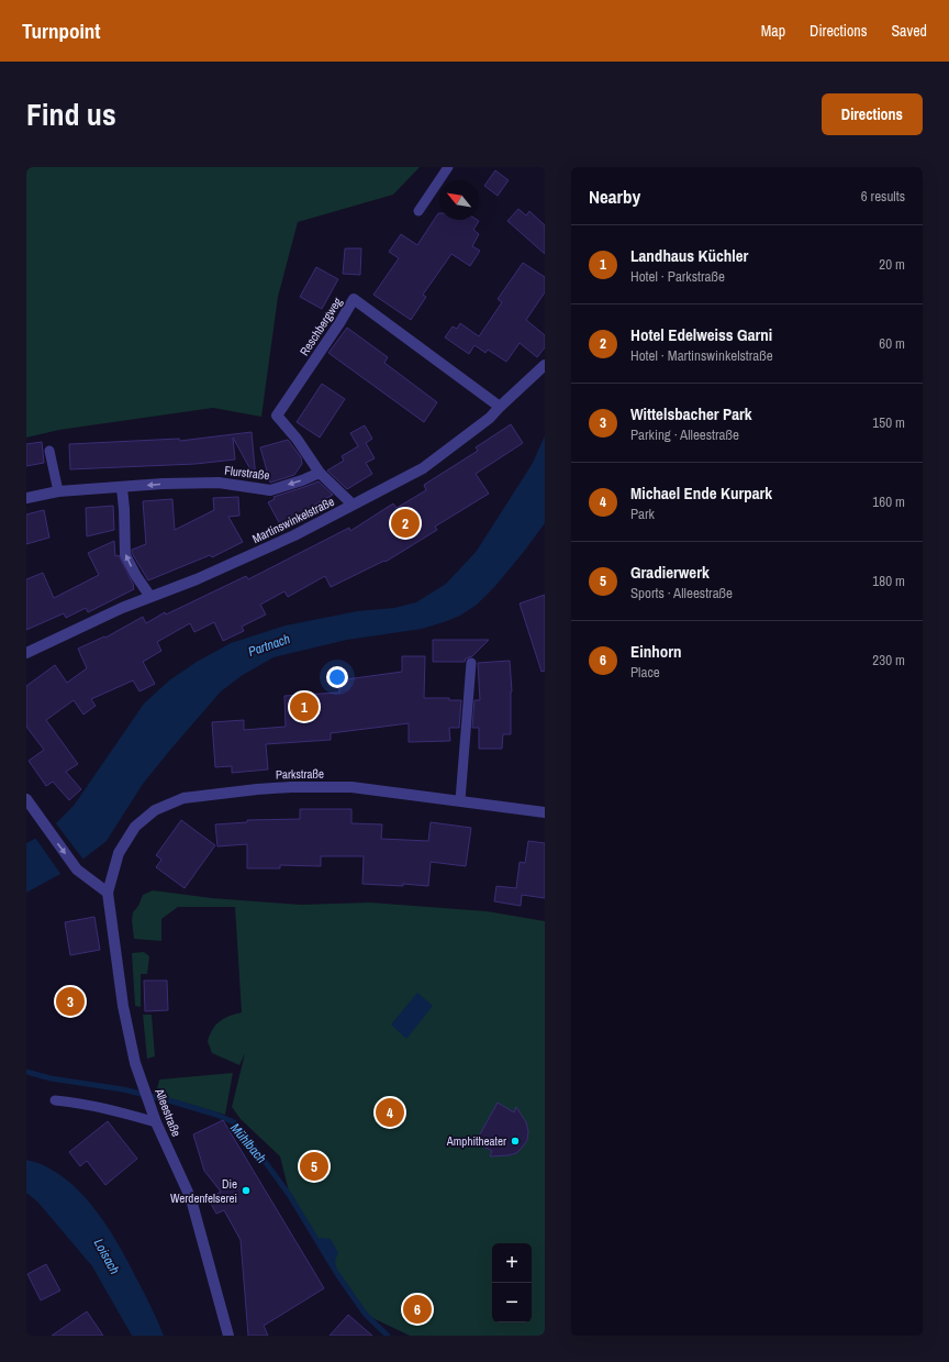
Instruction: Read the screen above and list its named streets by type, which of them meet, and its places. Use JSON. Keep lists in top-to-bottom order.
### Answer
{
  "streets": {
    "street": [
      "Reschbergweg",
      "Flurstraße",
      "Martinswinkelstraße",
      "Parkstraße",
      "Alleestraße"
    ]
  },
  "crossings": [
    ["Reschbergweg", "Flurstraße"],
    ["Reschbergweg", "Martinswinkelstraße"],
    ["Parkstraße", "Alleestraße"]
  ],
  "one_way": ["Flurstraße"],
  "water": ["Partnach", "Mühlbach", "Loisach"],
  "places": ["Amphitheater", "Die Werdenfelserei"],
  "north": "top left",
  "page": {
    "header": "Turnpoint",
    "nav": ["Map", "Directions", "Saved"],
    "title": "Find us",
    "buttons": "Directions",
    "heading": ["Nearby", "6 results"],
    "list": [
      {
        "mark": "1",
        "name": "Landhaus Küchler",
        "note": "Hotel · Parkstraße",
        "value": "20 m"
      },
      {
        "mark": "2",
        "name": "Hotel Edelweiss Garni",
        "note": "Hotel · Martinswinkelstraße",
        "value": "60 m"
      },
      {
        "mark": "3",
        "name": "Wittelsbacher Park",
        "note": "Parking · Alleestraße",
        "value": "150 m"
      },
      {
        "mark": "4",
        "name": "Michael Ende Kurpark",
        "note": "Park",
        "value": "160 m"
      },
      {
        "mark": "5",
        "name": "Gradierwerk",
        "note": "Sports · Alleestraße",
        "value": "180 m"
      },
      {
        "mark": "6",
        "name": "Einhorn",
        "note": "Place",
        "value": "230 m"
      }
    ],
    "pins": [
      "2",
      "1",
      "3",
      "4",
      "5",
      "6"
    ],
    "map_buttons": ["+", "−"]
  }
}
